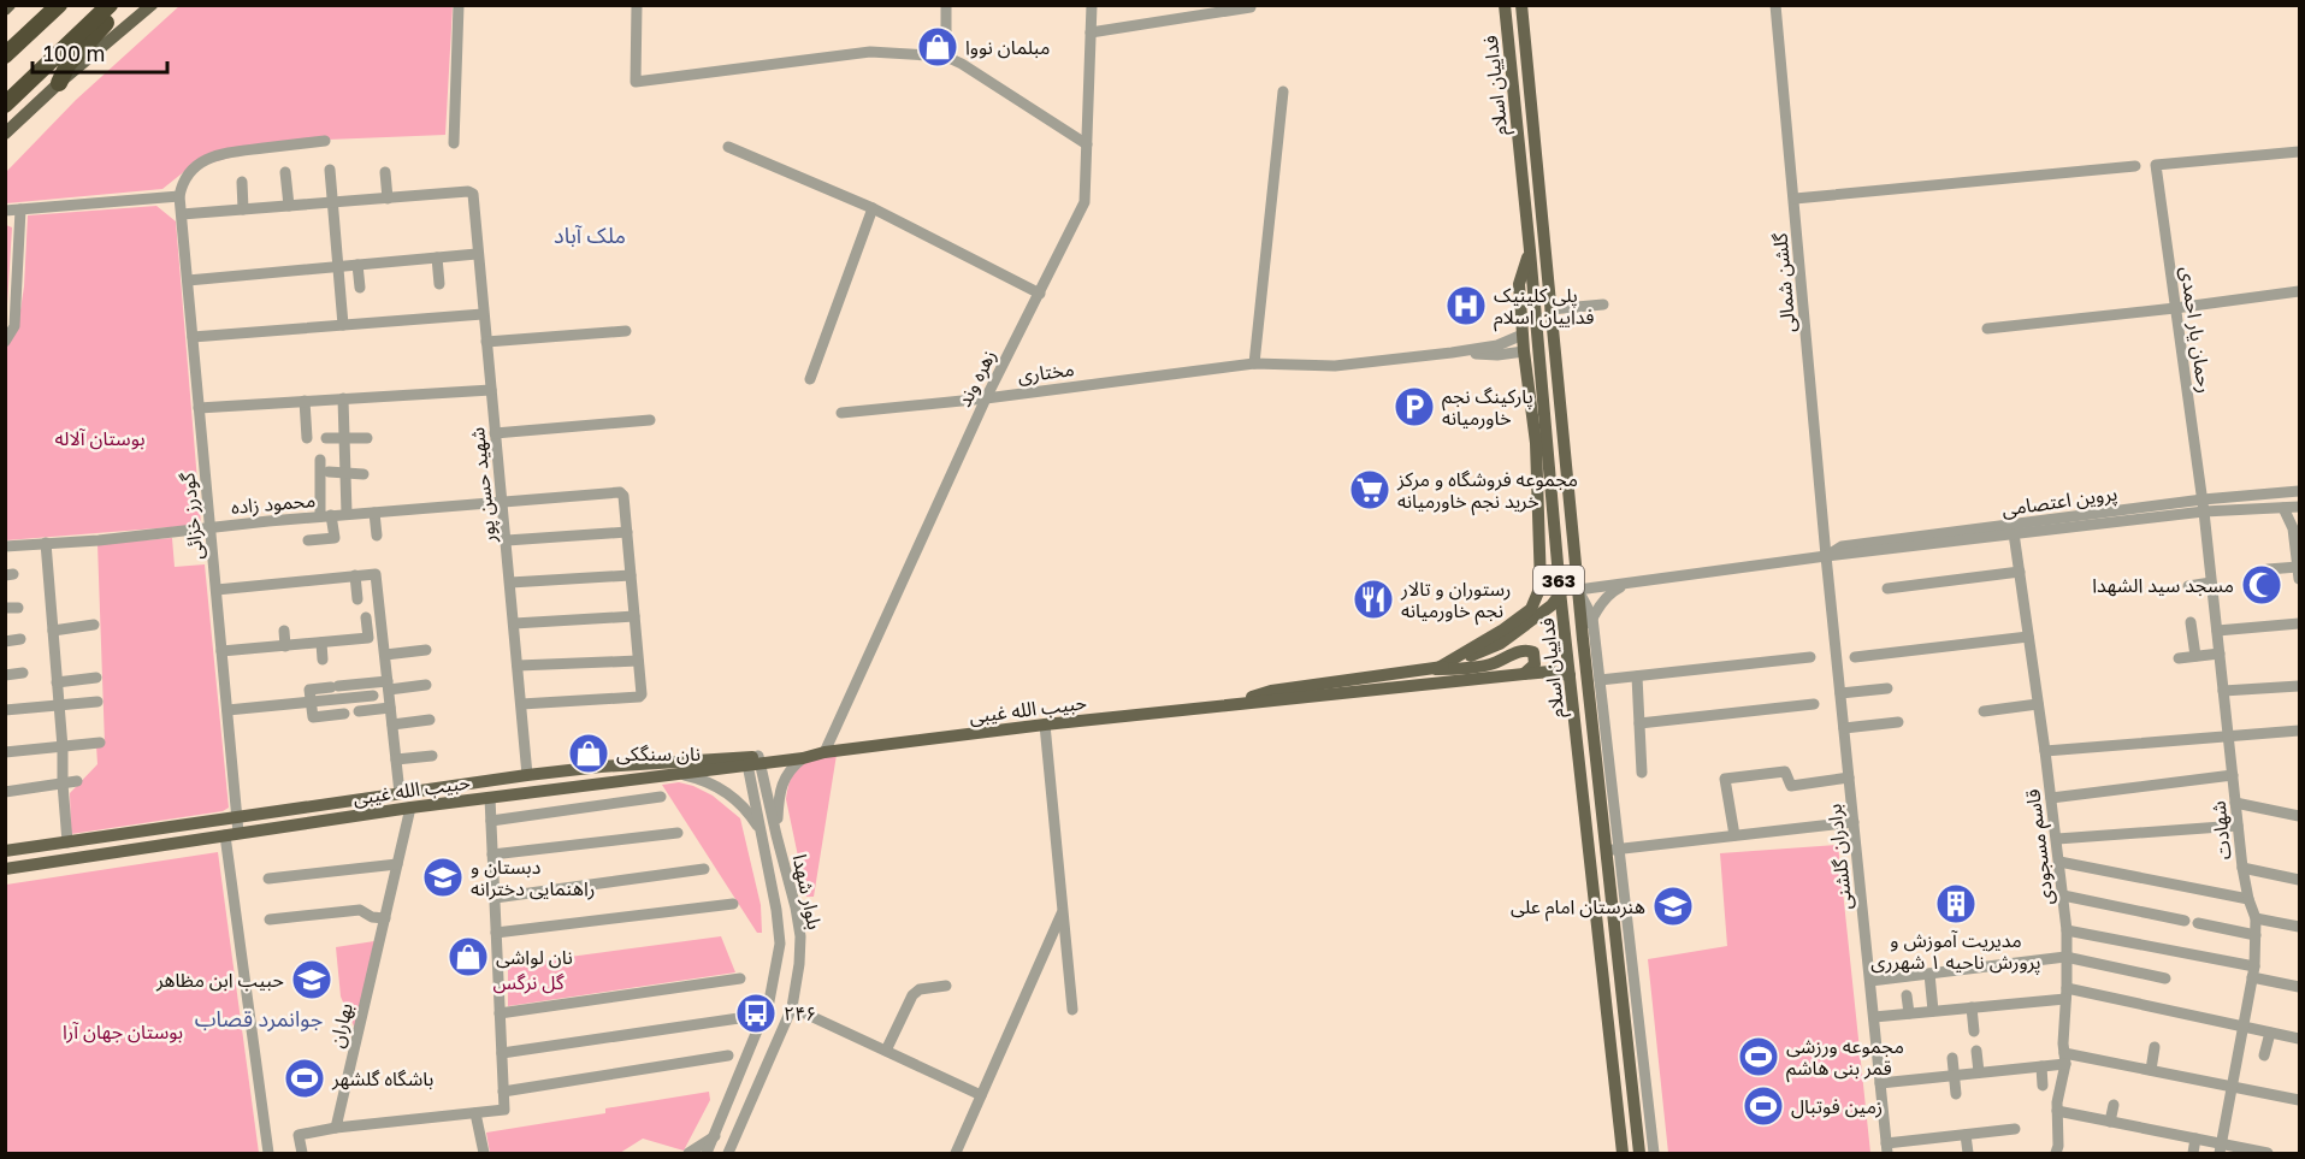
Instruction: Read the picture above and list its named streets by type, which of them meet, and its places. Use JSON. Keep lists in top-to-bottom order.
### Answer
{
  "streets": {
    "main road": ["فداییان اسلام", "363", "حبیب الله غیبی"],
    "street": [
      "گلشن شمالی",
      "رحمان یار احمدی",
      "مختاری",
      "زهره وند",
      "شهید حسن پور",
      "پروین اعتصامی",
      "محمود زاده",
      "گودرز خزائی",
      "شهادت",
      "قاسم مسجودی",
      "برادران گلشنی",
      "بلوار شهدا",
      "بهاران"
    ]
  },
  "crossings": [
    ["فداییان اسلام", "پروین اعتصامی"],
    ["فداییان اسلام", "حبیب الله غیبی"],
    ["گلشن شمالی", "پروین اعتصامی"],
    ["گلشن شمالی", "برادران گلشنی"],
    ["رحمان یار احمدی", "پروین اعتصامی"],
    ["رحمان یار احمدی", "شهادت"],
    ["مختاری", "زهره وند"],
    ["زهره وند", "حبیب الله غیبی"],
    ["شهید حسن پور", "محمود زاده"],
    ["شهید حسن پور", "حبیب الله غیبی"],
    ["پروین اعتصامی", "شهادت"],
    ["پروین اعتصامی", "قاسم مسجودی"],
    ["پروین اعتصامی", "برادران گلشنی"],
    ["محمود زاده", "گودرز خزائی"],
    ["گودرز خزائی", "حبیب الله غیبی"],
    ["حبیب الله غیبی", "بلوار شهدا"],
    ["حبیب الله غیبی", "بهاران"]
  ],
  "districts": ["ملک آباد", "جوانمرد قصاب"],
  "parks": ["بوستان آلاله", "گل نرگس", "بوستان جهان آرا"],
  "places": {
    "shop": ["مبلمان نووا", "نان سنگکی", "نان لواشی"],
    "hospital": ["پلی کلینیک فداییان اسلام"],
    "parking": ["پارکینگ نجم خاورمیانه"],
    "supermarket": ["مجموعه فروشگاه و مرکز خرید نجم خاورمیانه"],
    "mosque": ["مسجد سید الشهدا"],
    "restaurant": ["رستوران و تالار نجم خاورمیانه"],
    "school or university": ["دبستان و راهنمایی دخترانه", "هنرستان امام علی", "حبیب ابن مظاهر"],
    "building": ["مدیریت آموزش و پرورش ناحیه ۱ شهرری"],
    "bus stop": ["۲۴۶"],
    "sports": ["مجموعه ورزشی قمر بنی هاشم", "باشگاه گلشهر", "زمین فوتبال"]
  },
  "scale_bar": "100 m"
}
